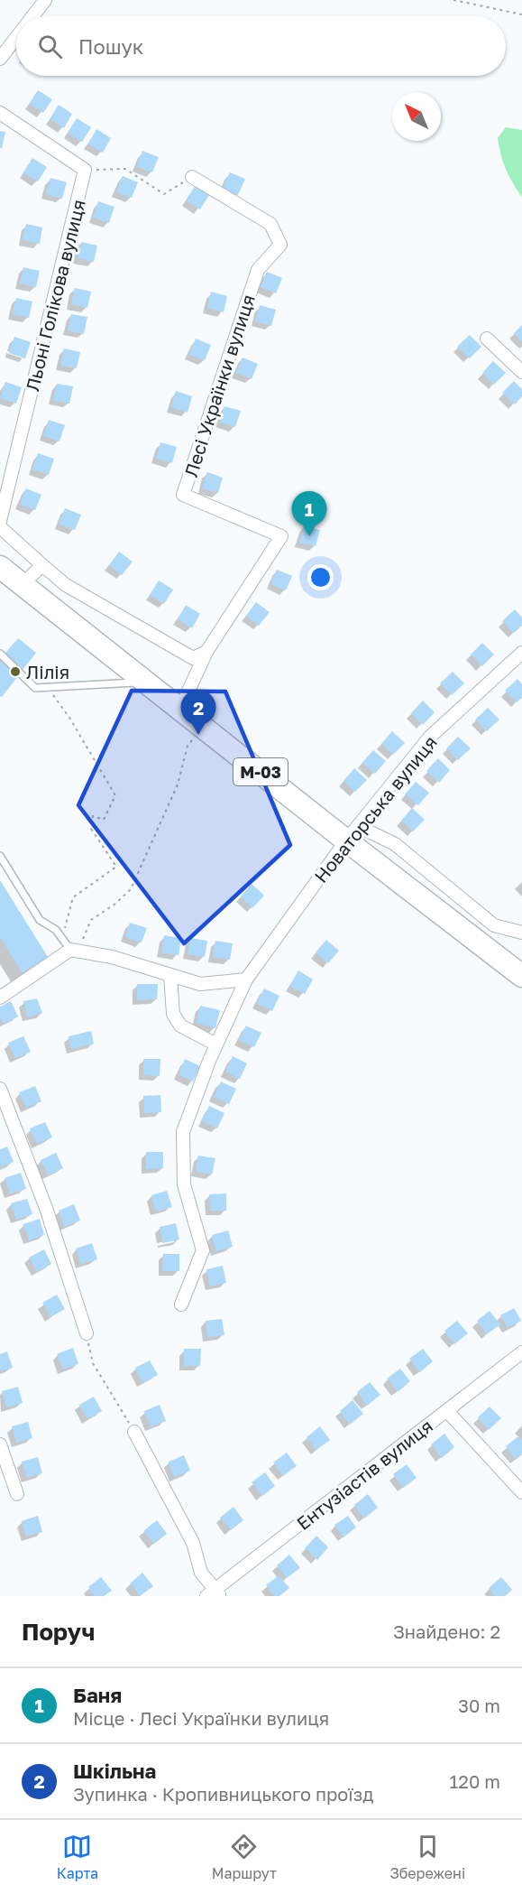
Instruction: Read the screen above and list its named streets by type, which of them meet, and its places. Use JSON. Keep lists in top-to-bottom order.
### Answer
{
  "streets": {
    "highway": ["М-03"],
    "street": [
      "Льоні Голікова вулиця",
      "Лесі Українки вулиця",
      "Новаторська вулиця",
      "Ентузіастів вулиця"
    ]
  },
  "crossings": [
    ["М-03", "Новаторська вулиця"]
  ],
  "places": ["Лілія"],
  "north": "top left",
  "page": {
    "search": "Пошук",
    "pins": ["1", "2"],
    "heading": ["Поруч", "Знайдено: 2"],
    "list": [
      {
        "mark": "1",
        "name": "Баня",
        "note": "Місце · Лесі Українки вулиця",
        "value": "30 m"
      },
      {
        "mark": "2",
        "name": "Шкільна",
        "note": "Зупинка · Кропивницького проїзд",
        "value": "120 m"
      }
    ],
    "nav": ["Карта", "Маршрут", "Збережені"]
  }
}
